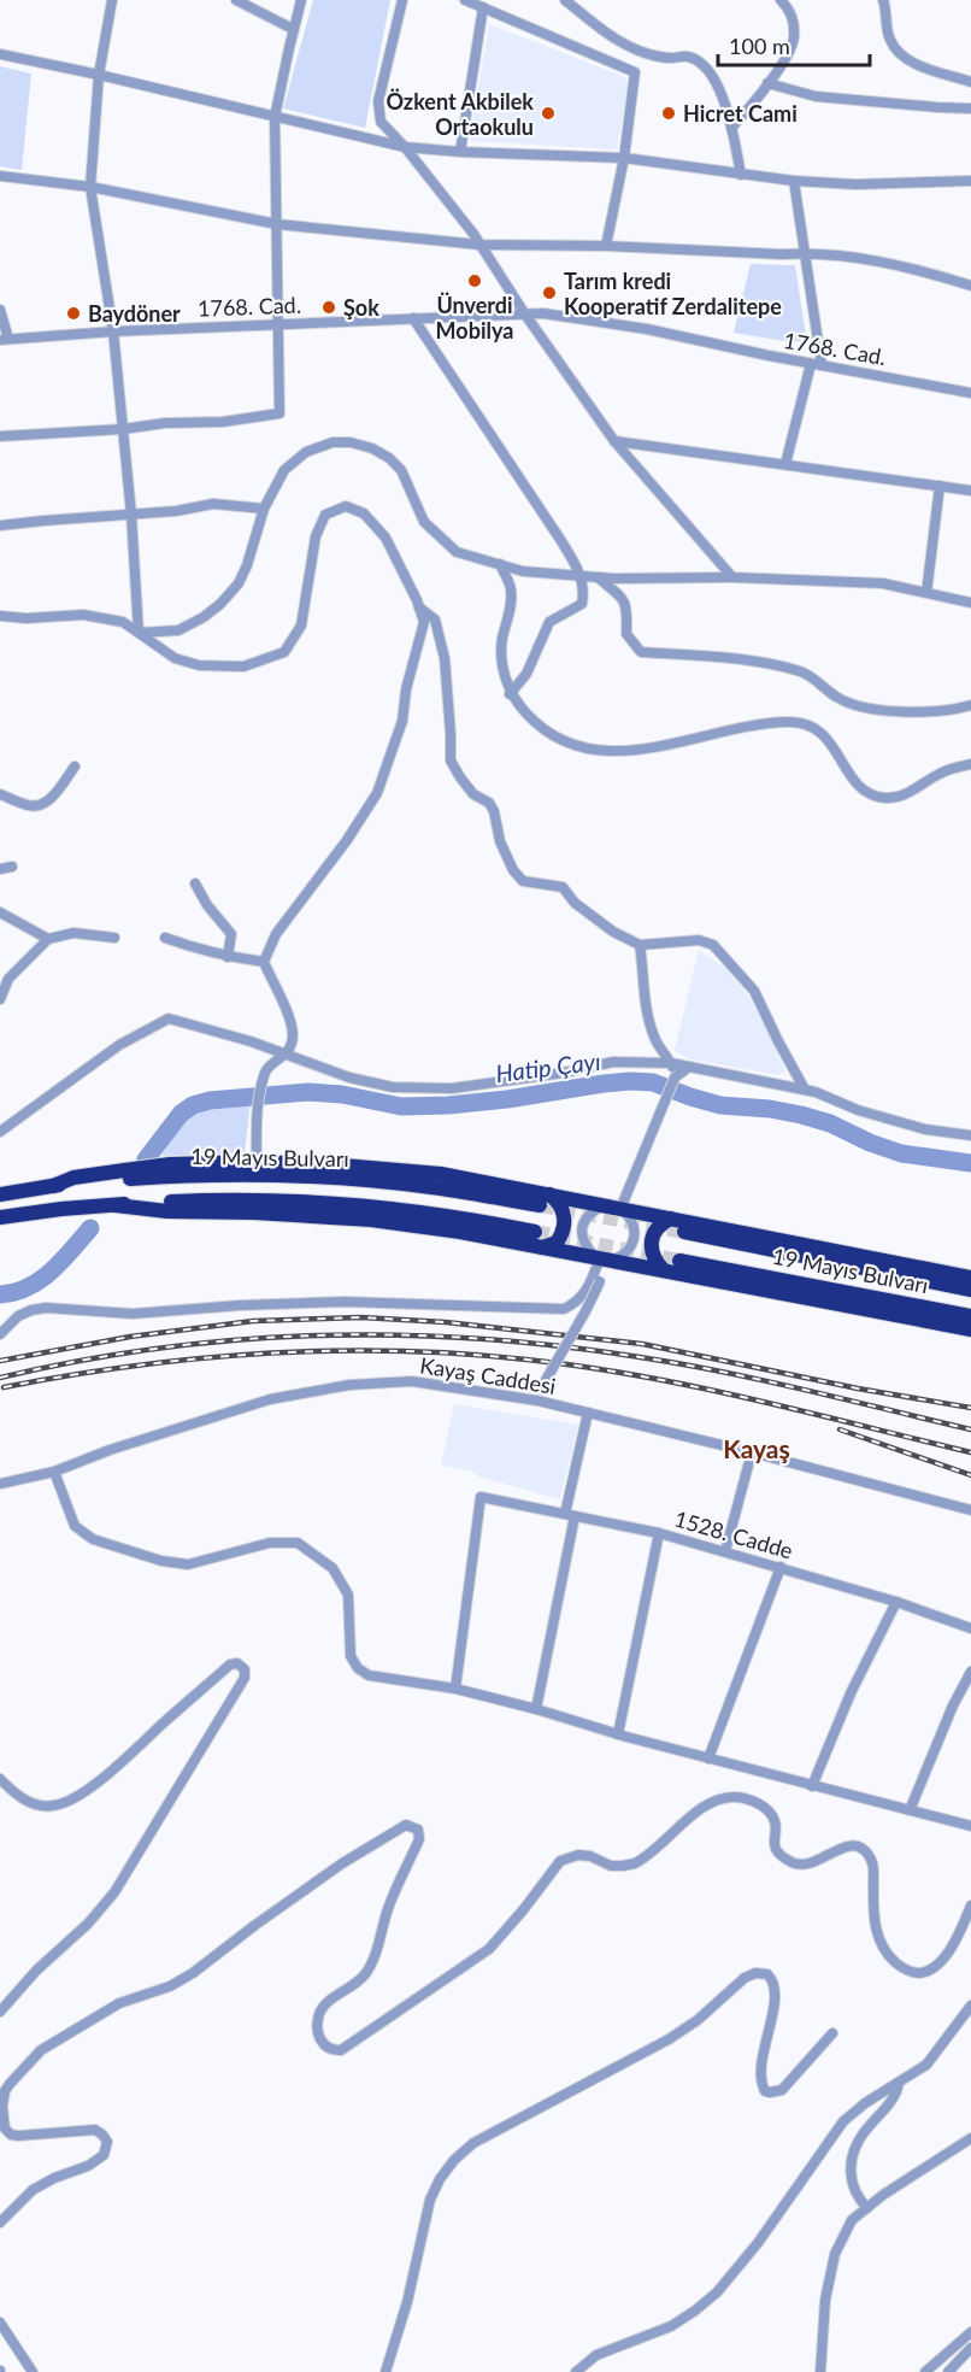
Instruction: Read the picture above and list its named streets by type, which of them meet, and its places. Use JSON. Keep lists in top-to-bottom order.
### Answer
{
  "streets": {
    "highway": ["19 Mayıs Bulvarı"],
    "street": ["1768. Cad.", "Kayaş Caddesi", "1528. Cadde"]
  },
  "districts": ["Kayaş"],
  "water": ["Hatip Çayı"],
  "places": [
    "Özkent Akbilek Ortaokulu",
    "Hicret Cami",
    "Ünverdi Mobilya",
    "Tarım kredi Kooperatif Zerdalitepe",
    "Şok",
    "Baydöner"
  ],
  "scale_bar": "100 m"
}
